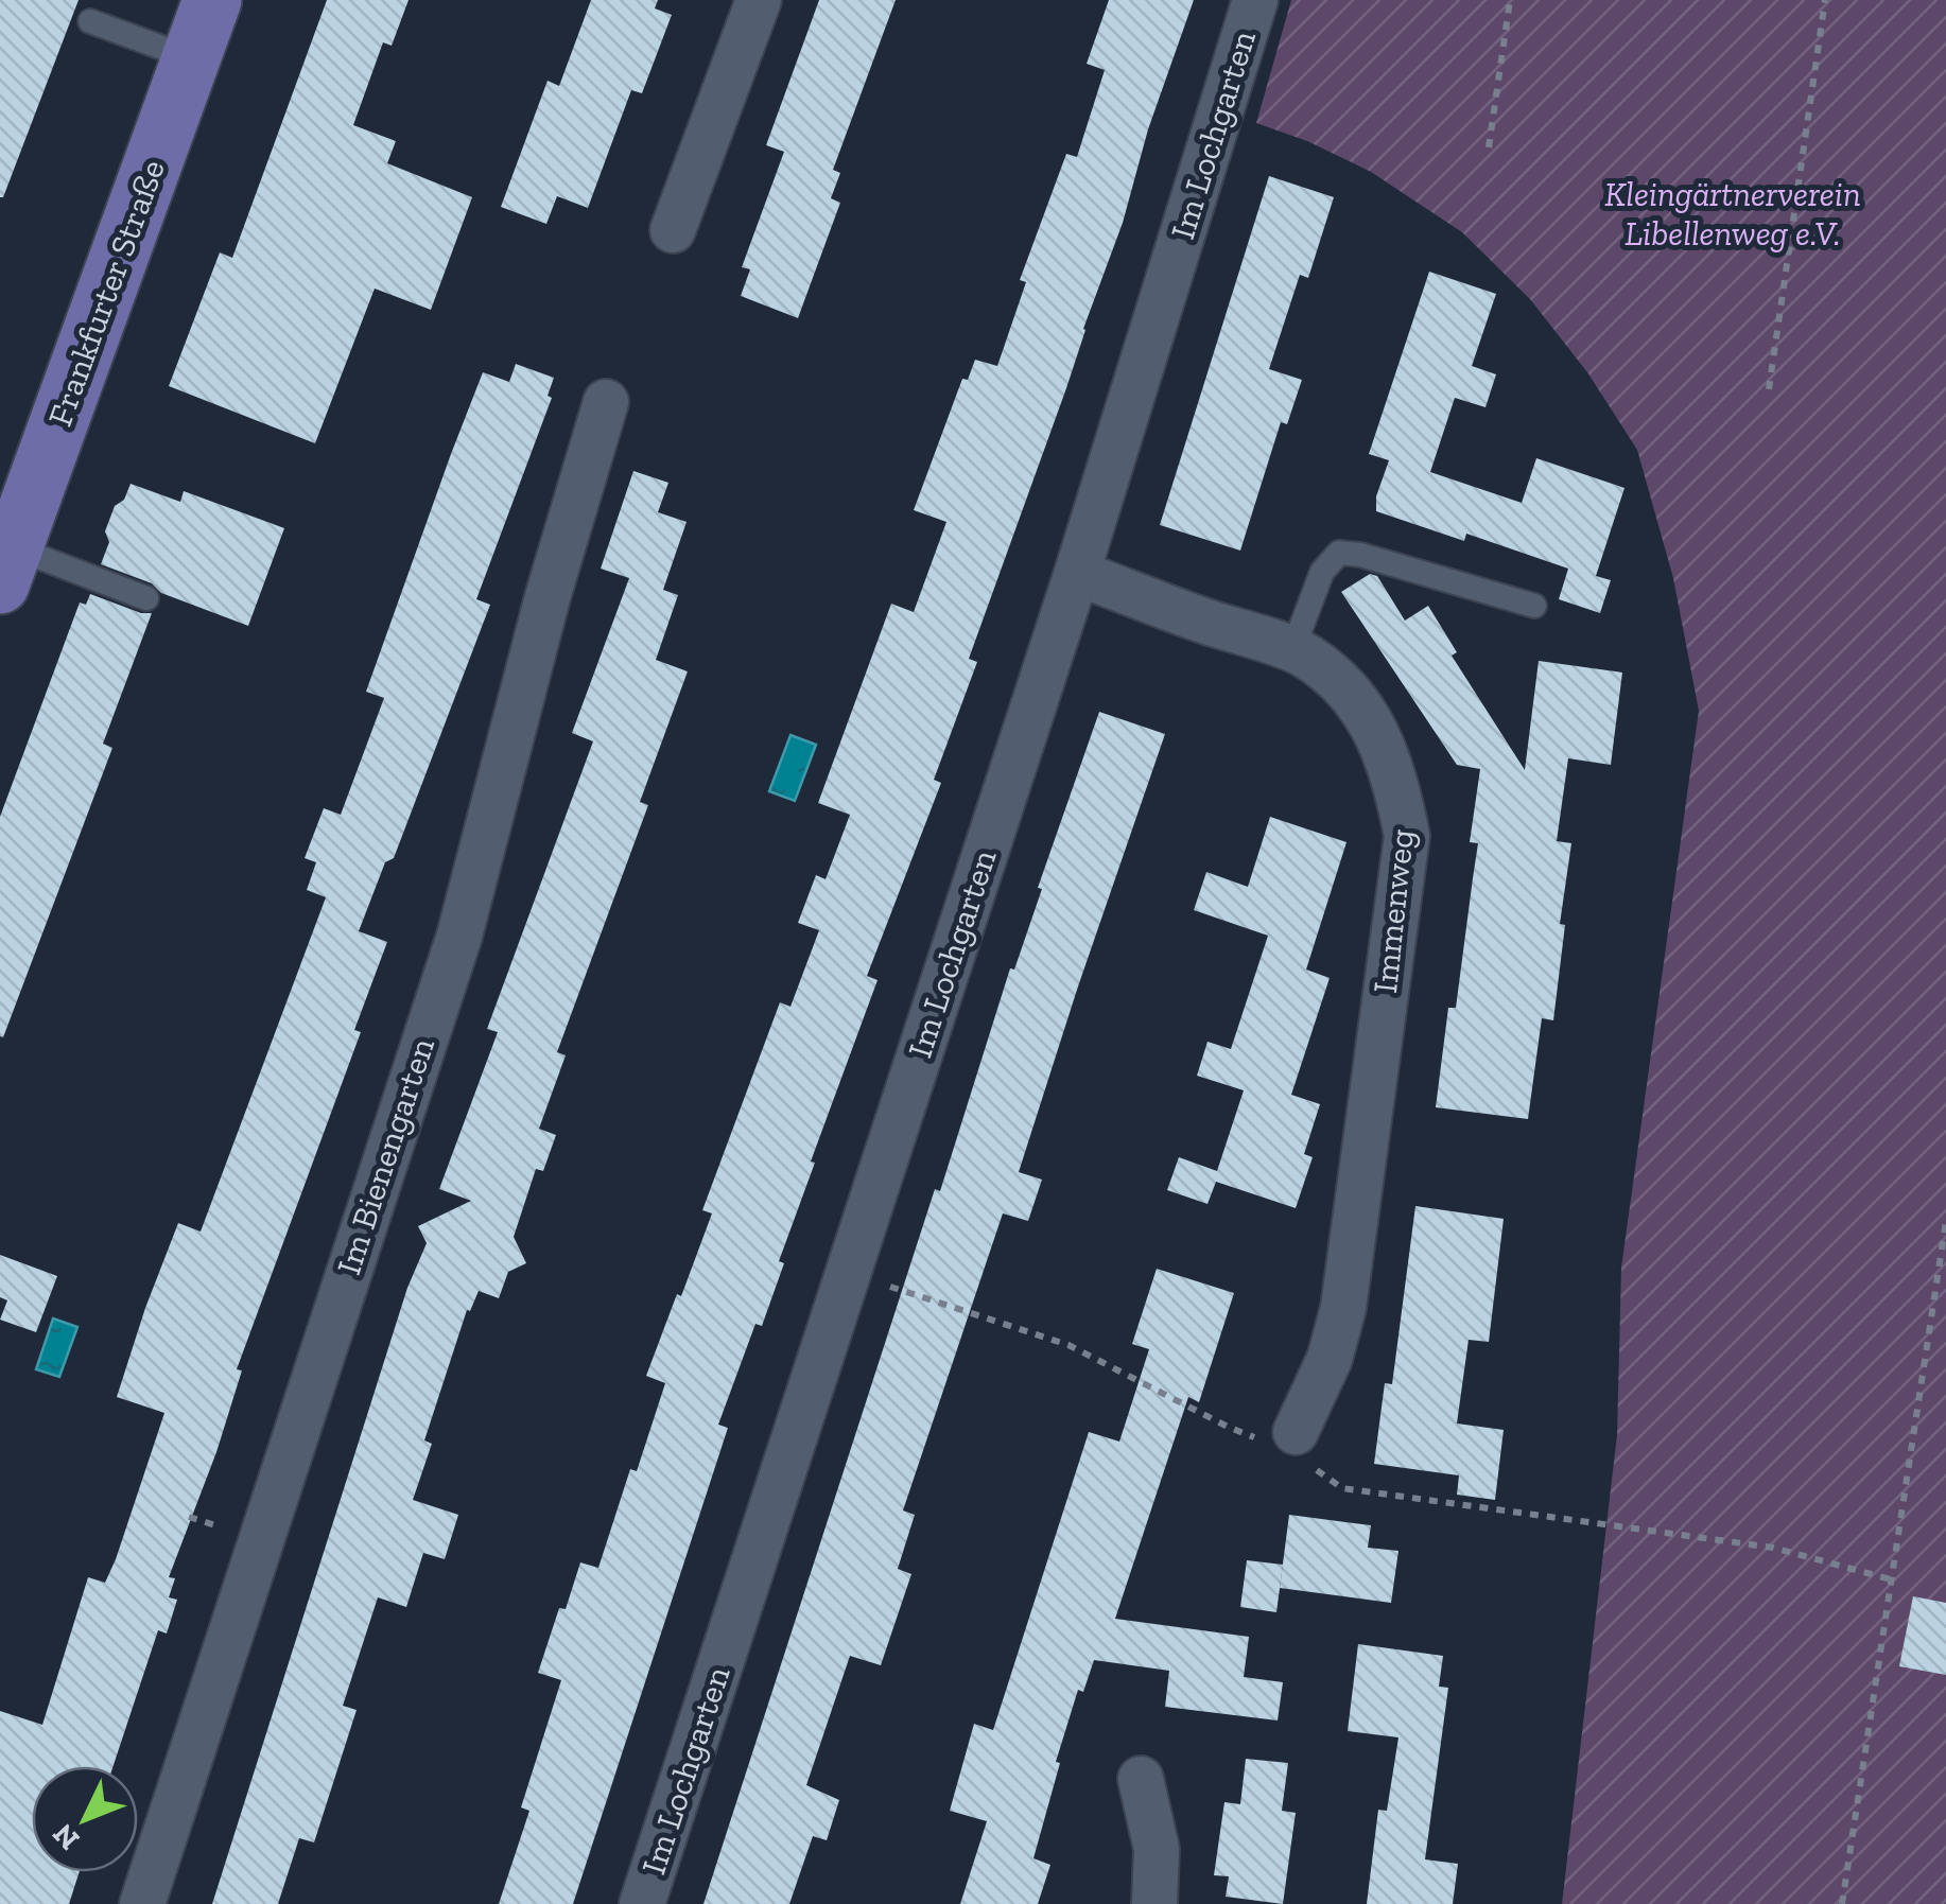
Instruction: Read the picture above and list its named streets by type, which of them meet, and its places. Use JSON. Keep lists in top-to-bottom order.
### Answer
{
  "streets": {
    "main road": ["Frankfurter Straße"],
    "street": ["Im Lochgarten", "Immenweg", "Im Bienengarten"]
  },
  "crossings": [
    ["Im Lochgarten", "Immenweg"]
  ],
  "parks": ["Kleingärtnerverein Libellenweg e.V."],
  "north": "bottom left"
}
